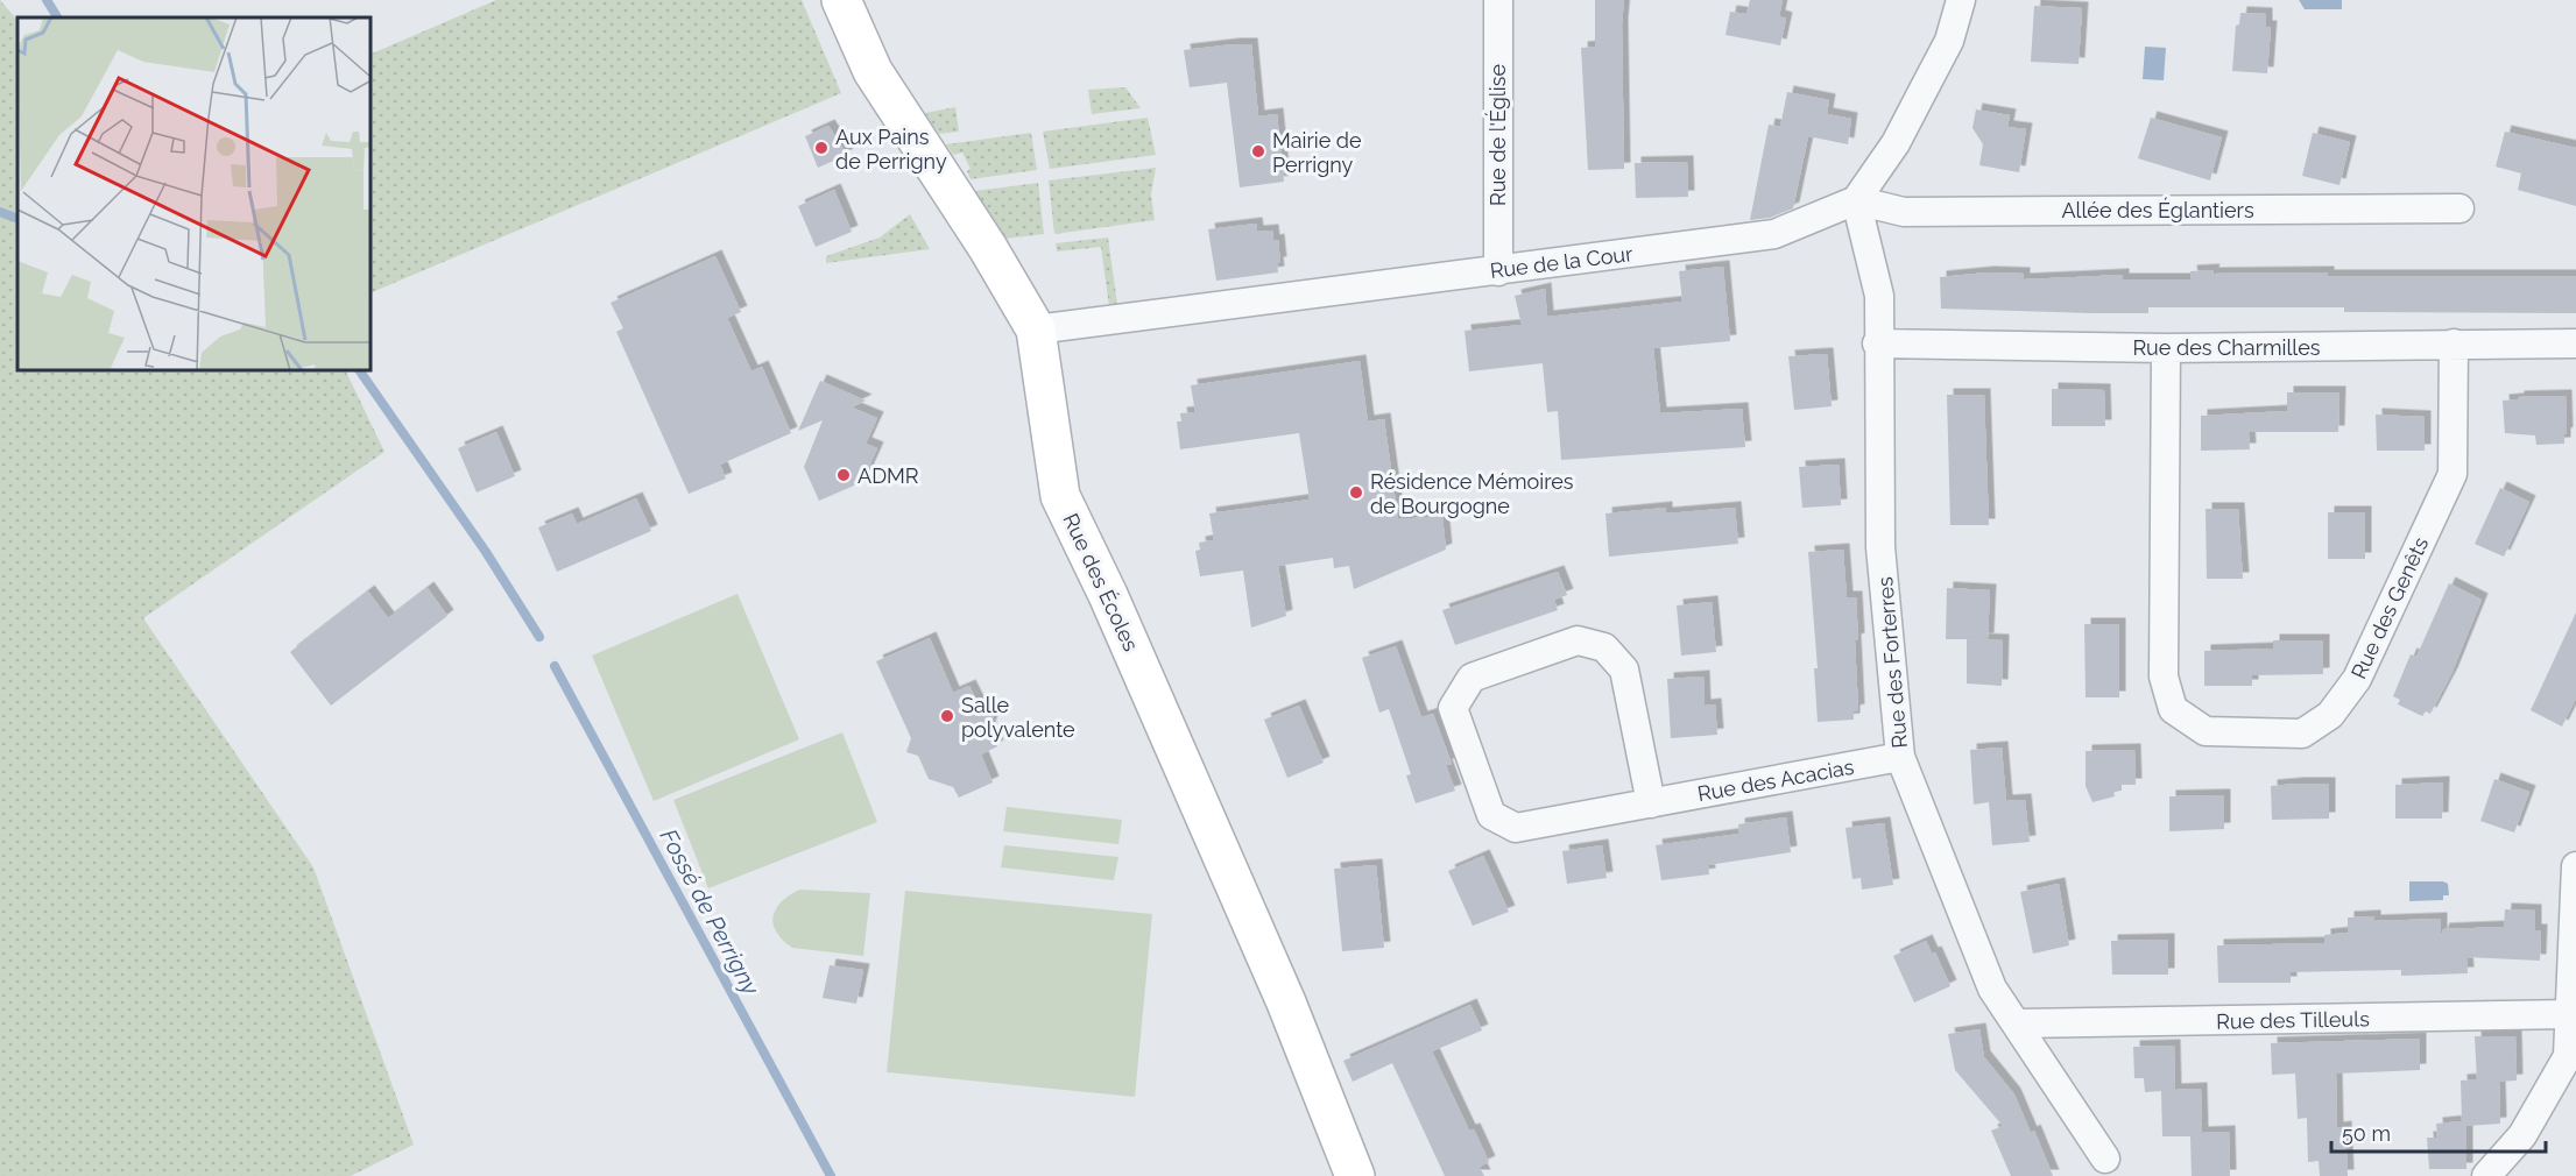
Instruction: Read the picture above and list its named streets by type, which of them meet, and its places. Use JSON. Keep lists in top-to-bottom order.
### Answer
{
  "streets": {
    "main road": ["Rue des Écoles"],
    "street": [
      "Rue de l'Église",
      "Allée des Églantiers",
      "Rue de la Cour",
      "Rue des Charmilles",
      "Rue des Genêts",
      "Rue des Forterres",
      "Rue des Acacias",
      "Rue des Tilleuls"
    ]
  },
  "crossings": [
    ["Rue de l'Église", "Rue de la Cour"],
    ["Allée des Églantiers", "Rue de la Cour"],
    ["Allée des Églantiers", "Rue des Forterres"],
    ["Rue de la Cour", "Rue des Écoles"],
    ["Rue de la Cour", "Rue des Forterres"],
    ["Rue des Charmilles", "Rue des Genêts"],
    ["Rue des Charmilles", "Rue des Forterres"],
    ["Rue des Forterres", "Rue des Acacias"],
    ["Rue des Forterres", "Rue des Tilleuls"]
  ],
  "water": ["Fossé de Perrigny"],
  "places": [
    "Aux Pains de Perrigny",
    "Mairie de Perrigny",
    "ADMR",
    "Résidence Mémoires de Bourgogne",
    "Salle polyvalente"
  ],
  "scale_bar": "50 m"
}
